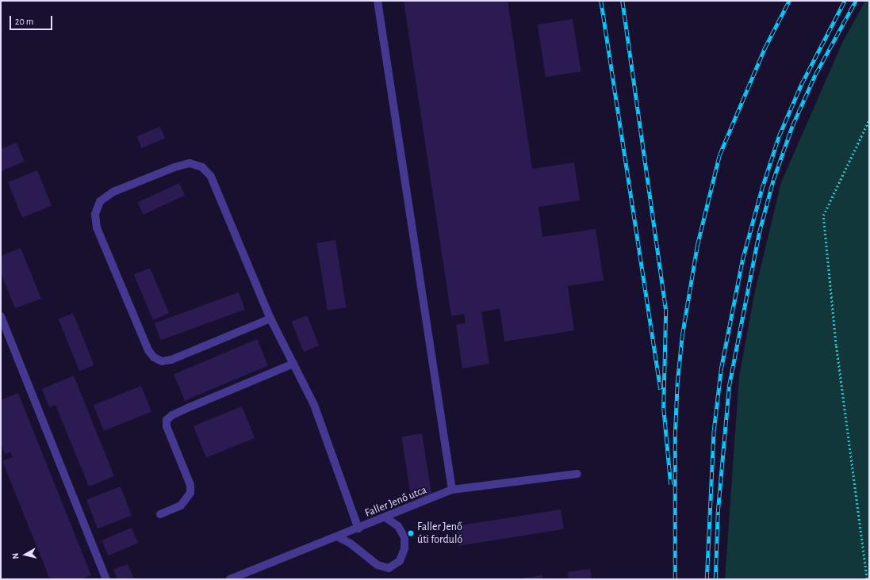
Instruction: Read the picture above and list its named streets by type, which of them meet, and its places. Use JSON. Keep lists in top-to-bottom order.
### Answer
{
  "streets": {
    "street": ["Faller Jenő utca"]
  },
  "places": ["Faller Jenő úti forduló"],
  "scale_bar": "20 m",
  "north": "left"
}
